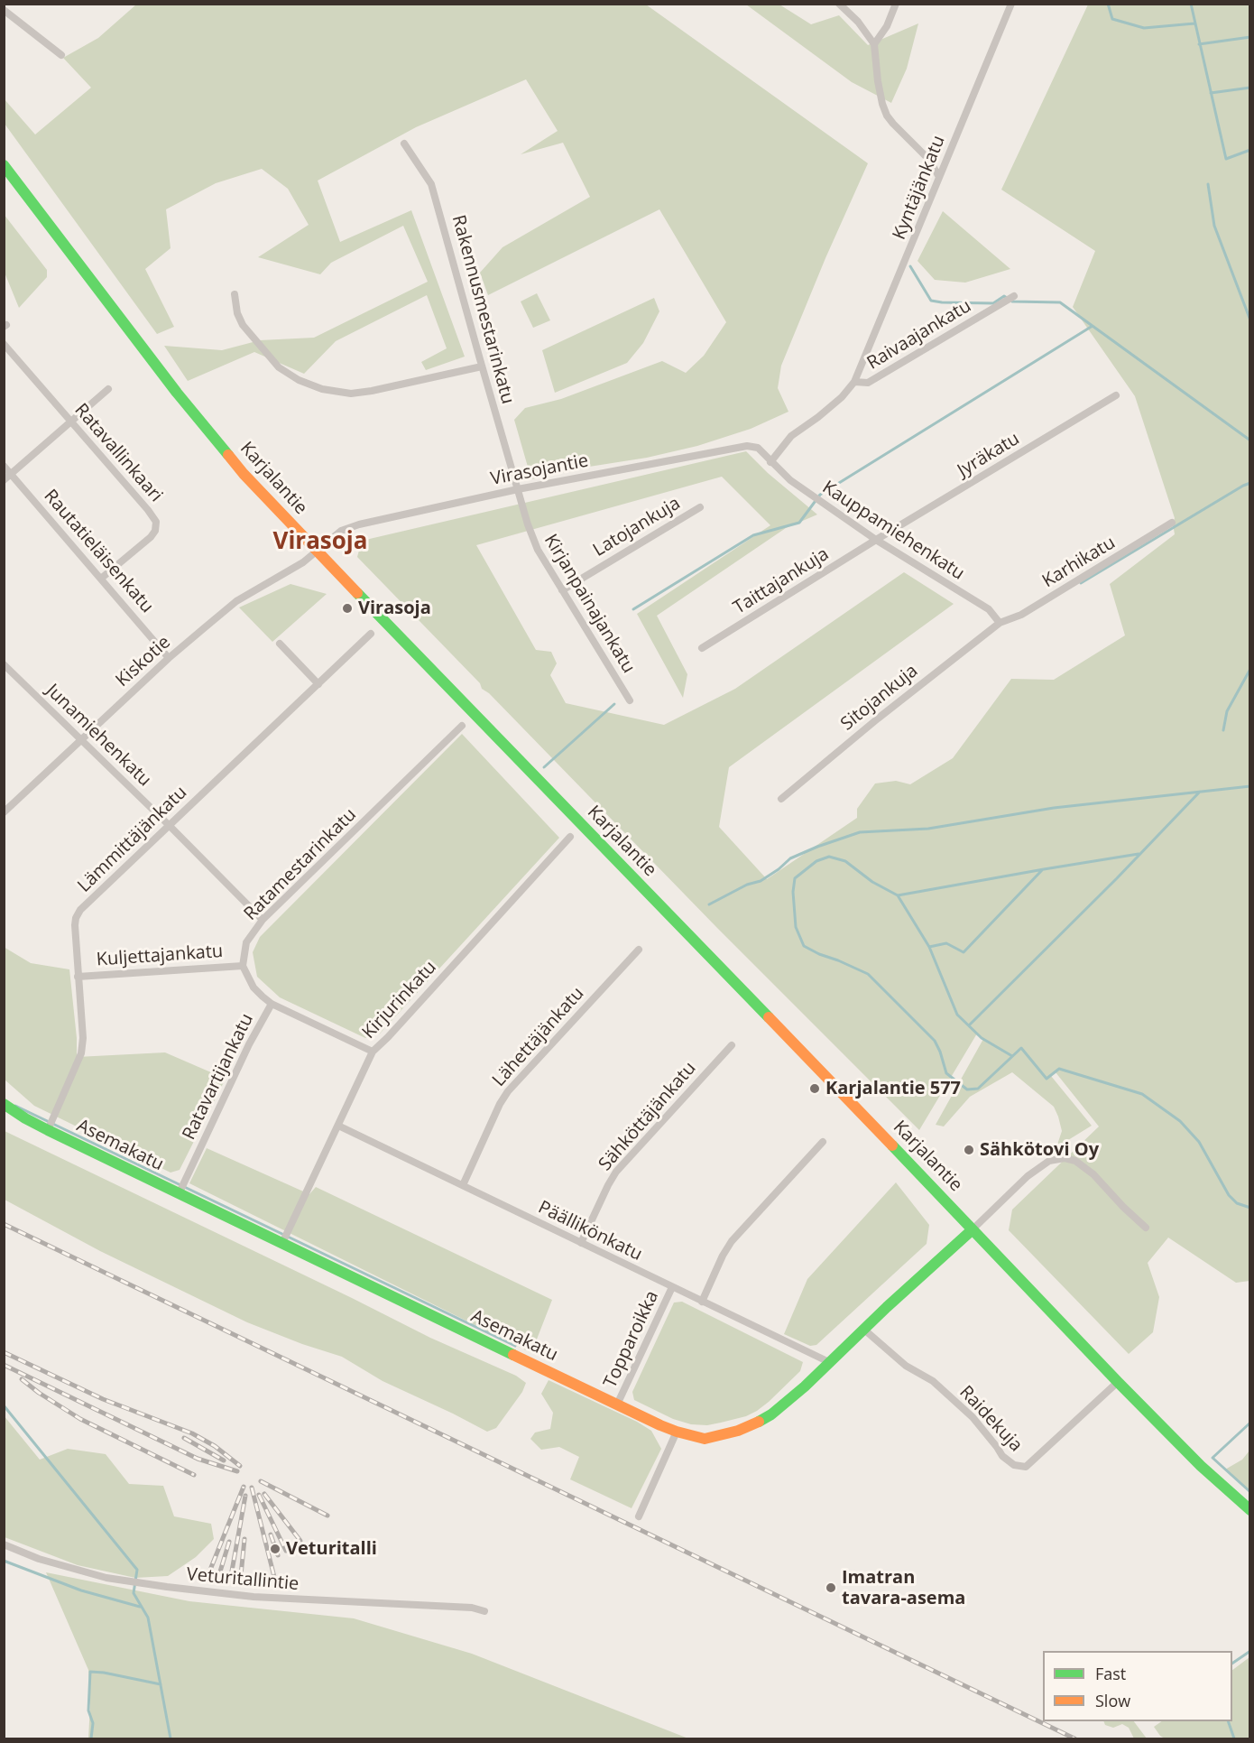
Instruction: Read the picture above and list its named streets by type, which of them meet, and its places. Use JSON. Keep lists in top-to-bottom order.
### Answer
{
  "streets": {
    "main road": ["Karjalantie", "Asemakatu"],
    "street": [
      "Kyntäjänkatu",
      "Rakennusmestarinkatu",
      "Raivaajankatu",
      "Ratavallinkaari",
      "Jyräkatu",
      "Virasojantie",
      "Latojankuja",
      "Kauppamiehenkatu",
      "Rautatieläisenkatu",
      "Karhikatu",
      "Taittajankuja",
      "Kirjanpainajankatu",
      "Kiskotie",
      "Sitojankuja",
      "Junamiehenkatu",
      "Lämmittäjänkatu",
      "Ratamestarinkatu",
      "Kuljettajankatu",
      "Kirjurinkatu",
      "Lähettäjänkatu",
      "Ratavartijankatu",
      "Sähköttäjänkatu",
      "Päällikönkatu",
      "Topparoikka",
      "Raidekuja",
      "Veturitallintie"
    ]
  },
  "crossings": [
    ["Kyntäjänkatu", "Raivaajankatu"],
    ["Rakennusmestarinkatu", "Virasojantie"],
    ["Rakennusmestarinkatu", "Kirjanpainajankatu"],
    ["Raivaajankatu", "Virasojantie"],
    ["Raivaajankatu", "Kauppamiehenkatu"],
    ["Ratavallinkaari", "Rautatieläisenkatu"],
    ["Jyräkatu", "Kauppamiehenkatu"],
    ["Jyräkatu", "Taittajankuja"],
    ["Virasojantie", "Karjalantie"],
    ["Virasojantie", "Kauppamiehenkatu"],
    ["Virasojantie", "Kirjanpainajankatu"],
    ["Virasojantie", "Kiskotie"],
    ["Karjalantie", "Kiskotie"],
    ["Karjalantie", "Asemakatu"],
    ["Karjalantie", "Raidekuja"],
    ["Latojankuja", "Kirjanpainajankatu"],
    ["Kauppamiehenkatu", "Karhikatu"],
    ["Kauppamiehenkatu", "Taittajankuja"],
    ["Kauppamiehenkatu", "Sitojankuja"],
    ["Rautatieläisenkatu", "Kiskotie"],
    ["Karhikatu", "Sitojankuja"],
    ["Kiskotie", "Junamiehenkatu"],
    ["Junamiehenkatu", "Lämmittäjänkatu"],
    ["Junamiehenkatu", "Ratamestarinkatu"],
    ["Lämmittäjänkatu", "Kuljettajankatu"],
    ["Lämmittäjänkatu", "Asemakatu"],
    ["Ratamestarinkatu", "Kuljettajankatu"],
    ["Kirjurinkatu", "Asemakatu"],
    ["Kirjurinkatu", "Päällikönkatu"],
    ["Lähettäjänkatu", "Päällikönkatu"],
    ["Ratavartijankatu", "Asemakatu"],
    ["Sähköttäjänkatu", "Päällikönkatu"],
    ["Asemakatu", "Päällikönkatu"],
    ["Asemakatu", "Topparoikka"],
    ["Asemakatu", "Raidekuja"],
    ["Päällikönkatu", "Topparoikka"]
  ],
  "districts": ["Virasoja"],
  "places": [
    "Virasoja",
    "Karjalantie 577",
    "Sähkötovi Oy",
    "Veturitalli",
    "Imatran tavara-asema"
  ],
  "legend": ["Fast", "Slow"]
}
